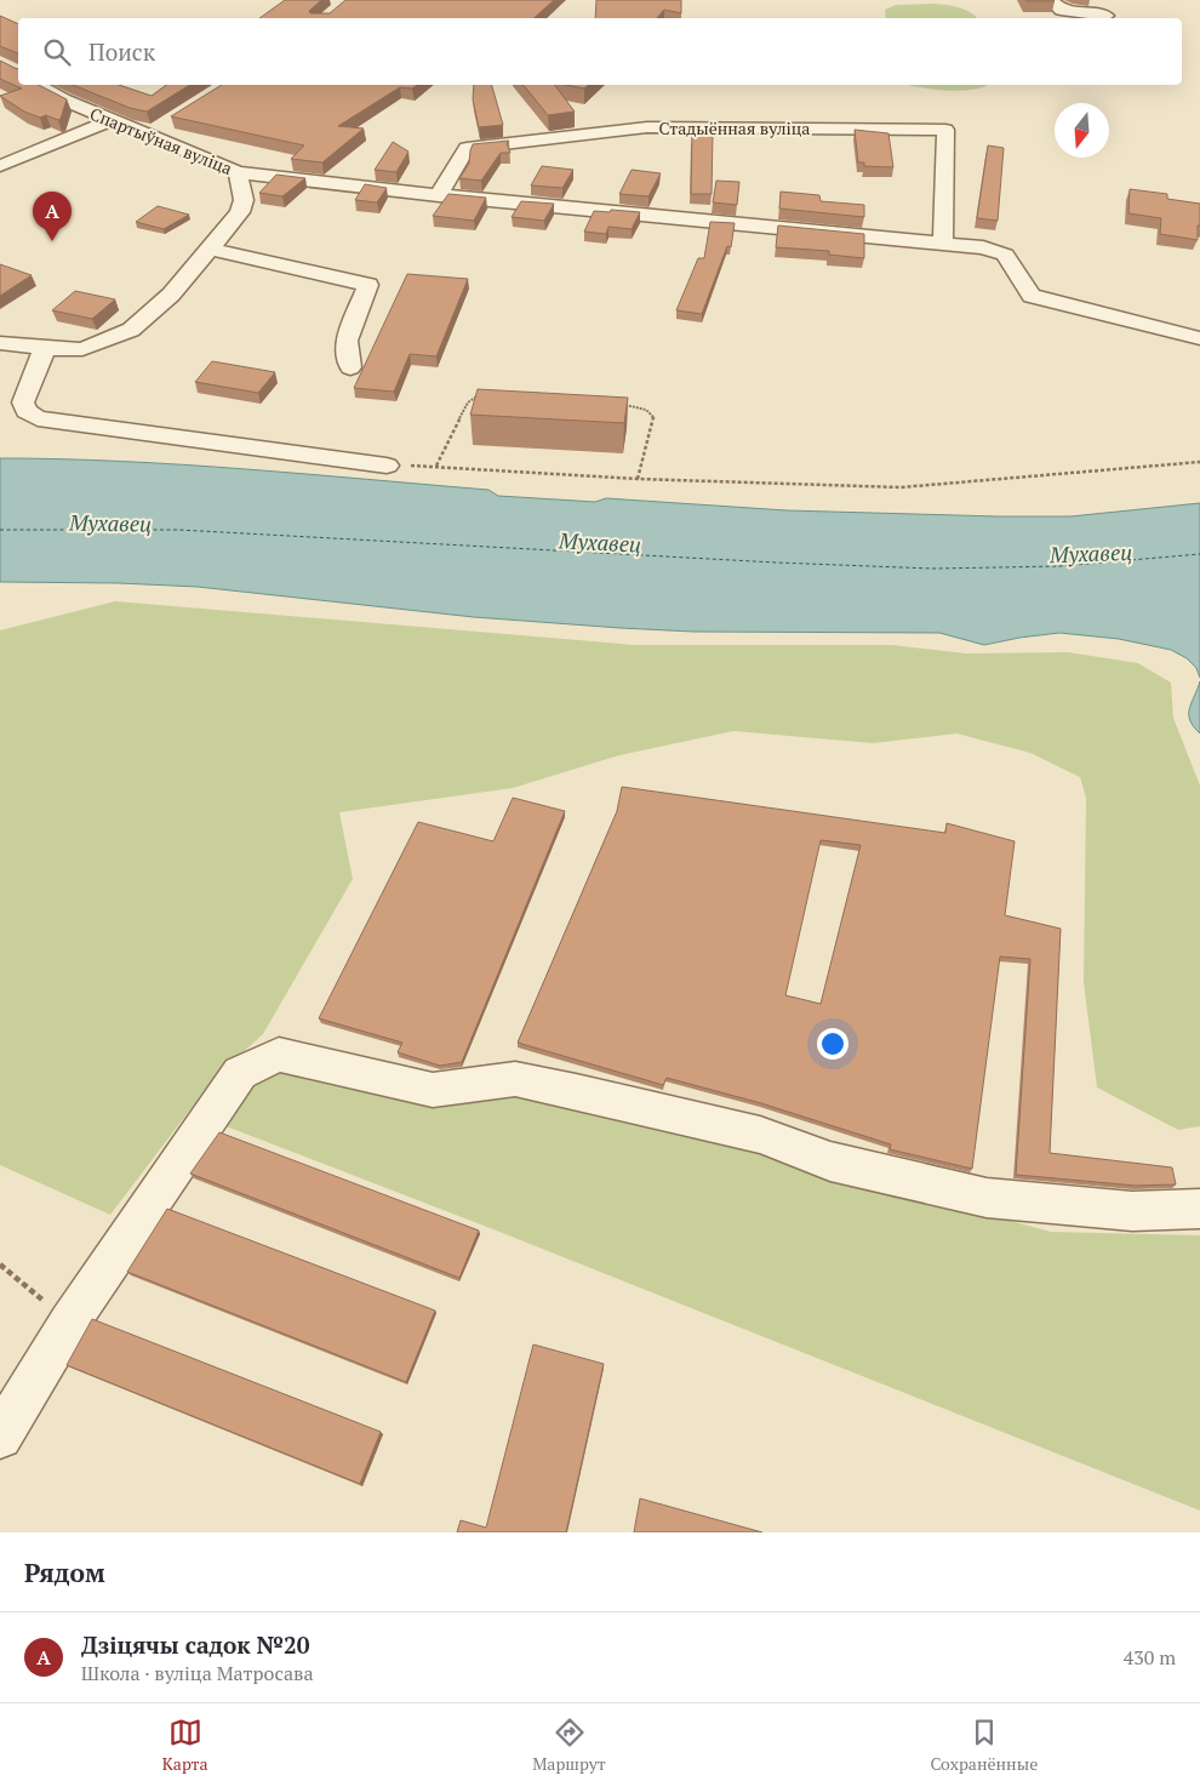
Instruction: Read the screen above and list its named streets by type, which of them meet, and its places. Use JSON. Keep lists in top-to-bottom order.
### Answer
{
  "streets": {
    "street": ["Стадыённая вуліца", "Спартыўная вуліца"]
  },
  "crossings": [
    ["Стадыённая вуліца", "Спартыўная вуліца"]
  ],
  "water": ["Мухавец"],
  "north": "bottom",
  "page": {
    "search": "Поиск",
    "pins": "A",
    "heading": "Рядом",
    "list": [
      {
        "mark": "A",
        "name": "Дзіцячы садок №20",
        "note": "Школа · вуліца Матросава",
        "value": "430 m"
      }
    ],
    "nav": ["Карта", "Маршрут", "Сохранённые"]
  }
}
